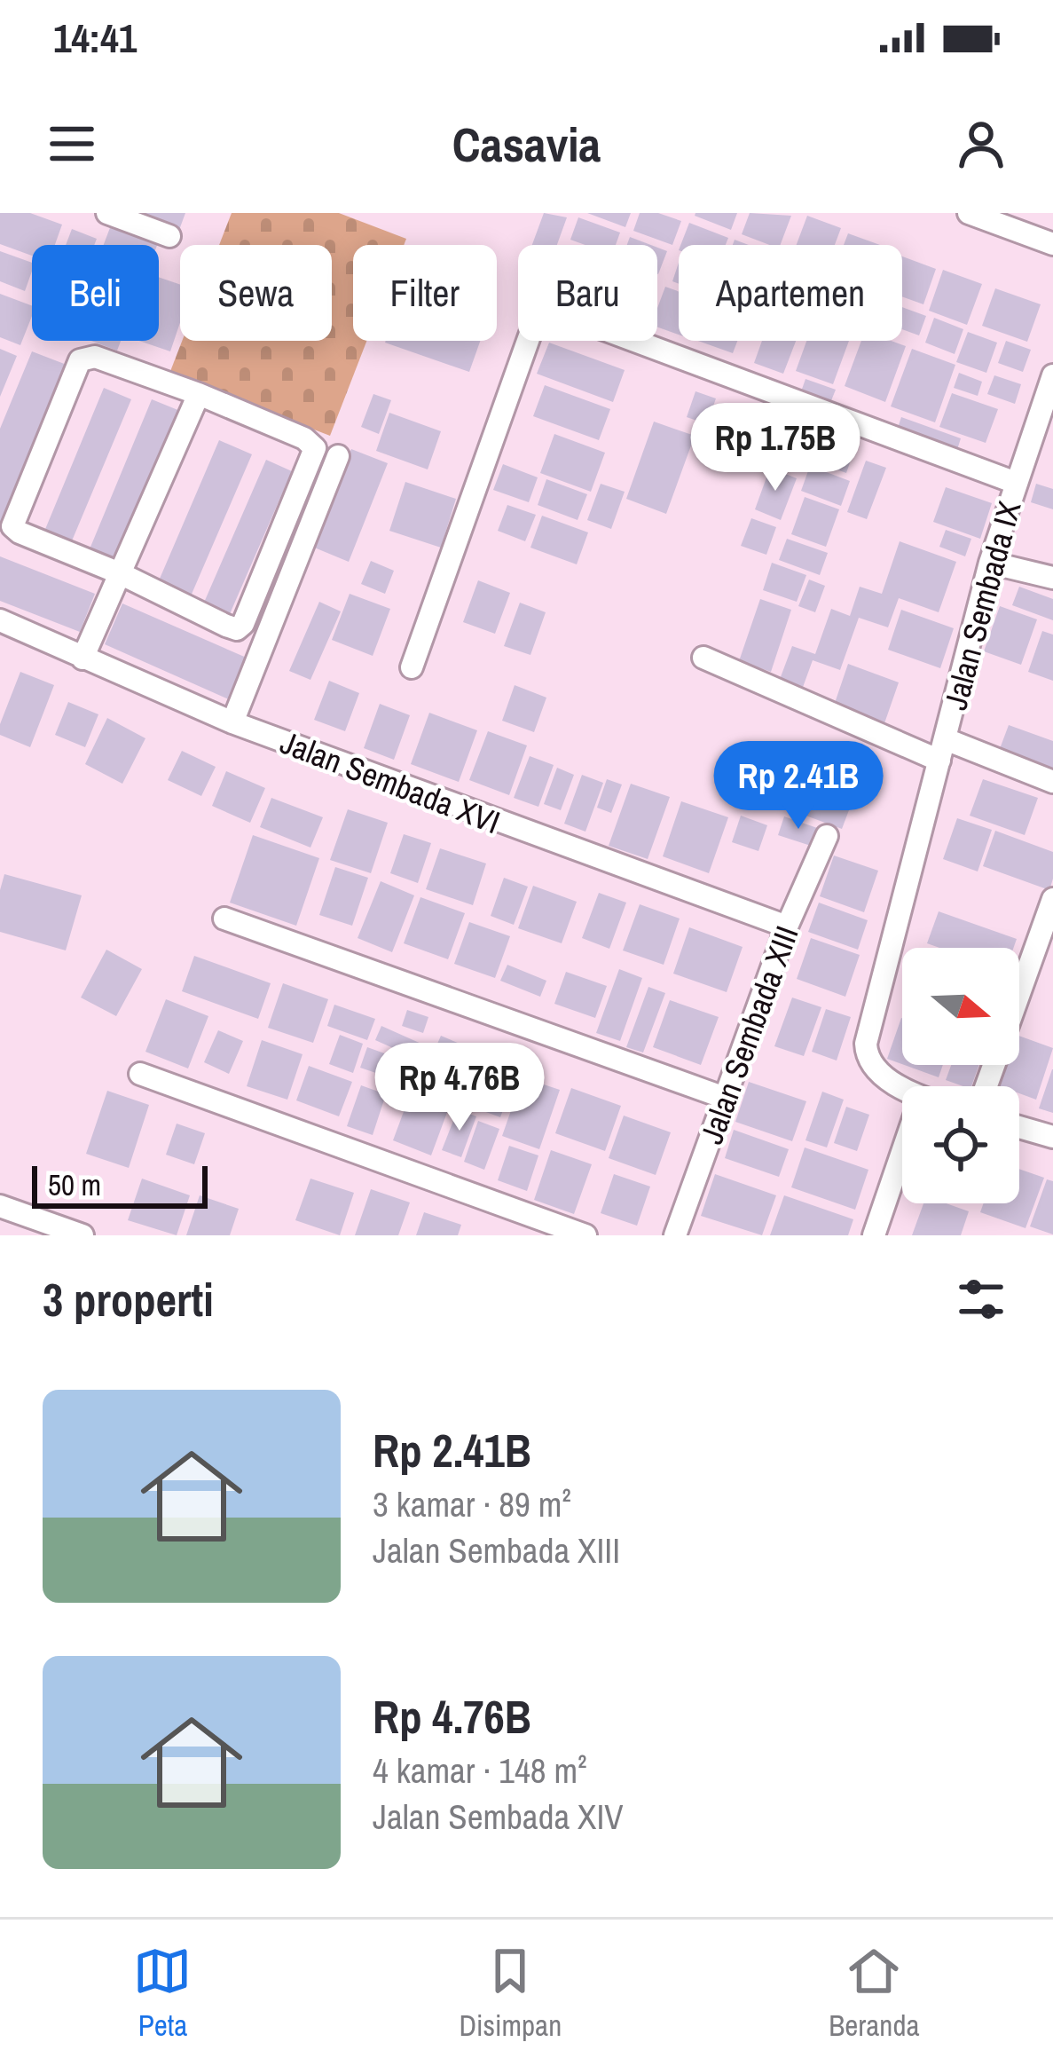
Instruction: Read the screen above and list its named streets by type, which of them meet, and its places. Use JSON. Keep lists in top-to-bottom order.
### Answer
{
  "streets": {
    "street": ["Jalan Sembada IX", "Jalan Sembada XVI", "Jalan Sembada XIII"]
  },
  "crossings": [
    ["Jalan Sembada XVI", "Jalan Sembada XIII"]
  ],
  "scale_bar": "50 m",
  "north": "right",
  "page": {
    "status": "14:41",
    "header": "Casavia",
    "chip": [
      "Beli",
      "Sewa",
      "Filter",
      "Baru",
      "Apartemen"
    ],
    "price": ["Rp 1.75B", "Rp 2.41B", "Rp 4.76B"],
    "scale": "50 m",
    "heading": "3 properti",
    "list": [
      {
        "name": "Rp 2.41B",
        "note": "3 kamar · 89 m² · Jalan Sembada XIII"
      },
      {
        "name": "Rp 4.76B",
        "note": "4 kamar · 148 m² · Jalan Sembada XIV"
      }
    ],
    "tabs": ["Peta", "Disimpan", "Beranda"]
  }
}
